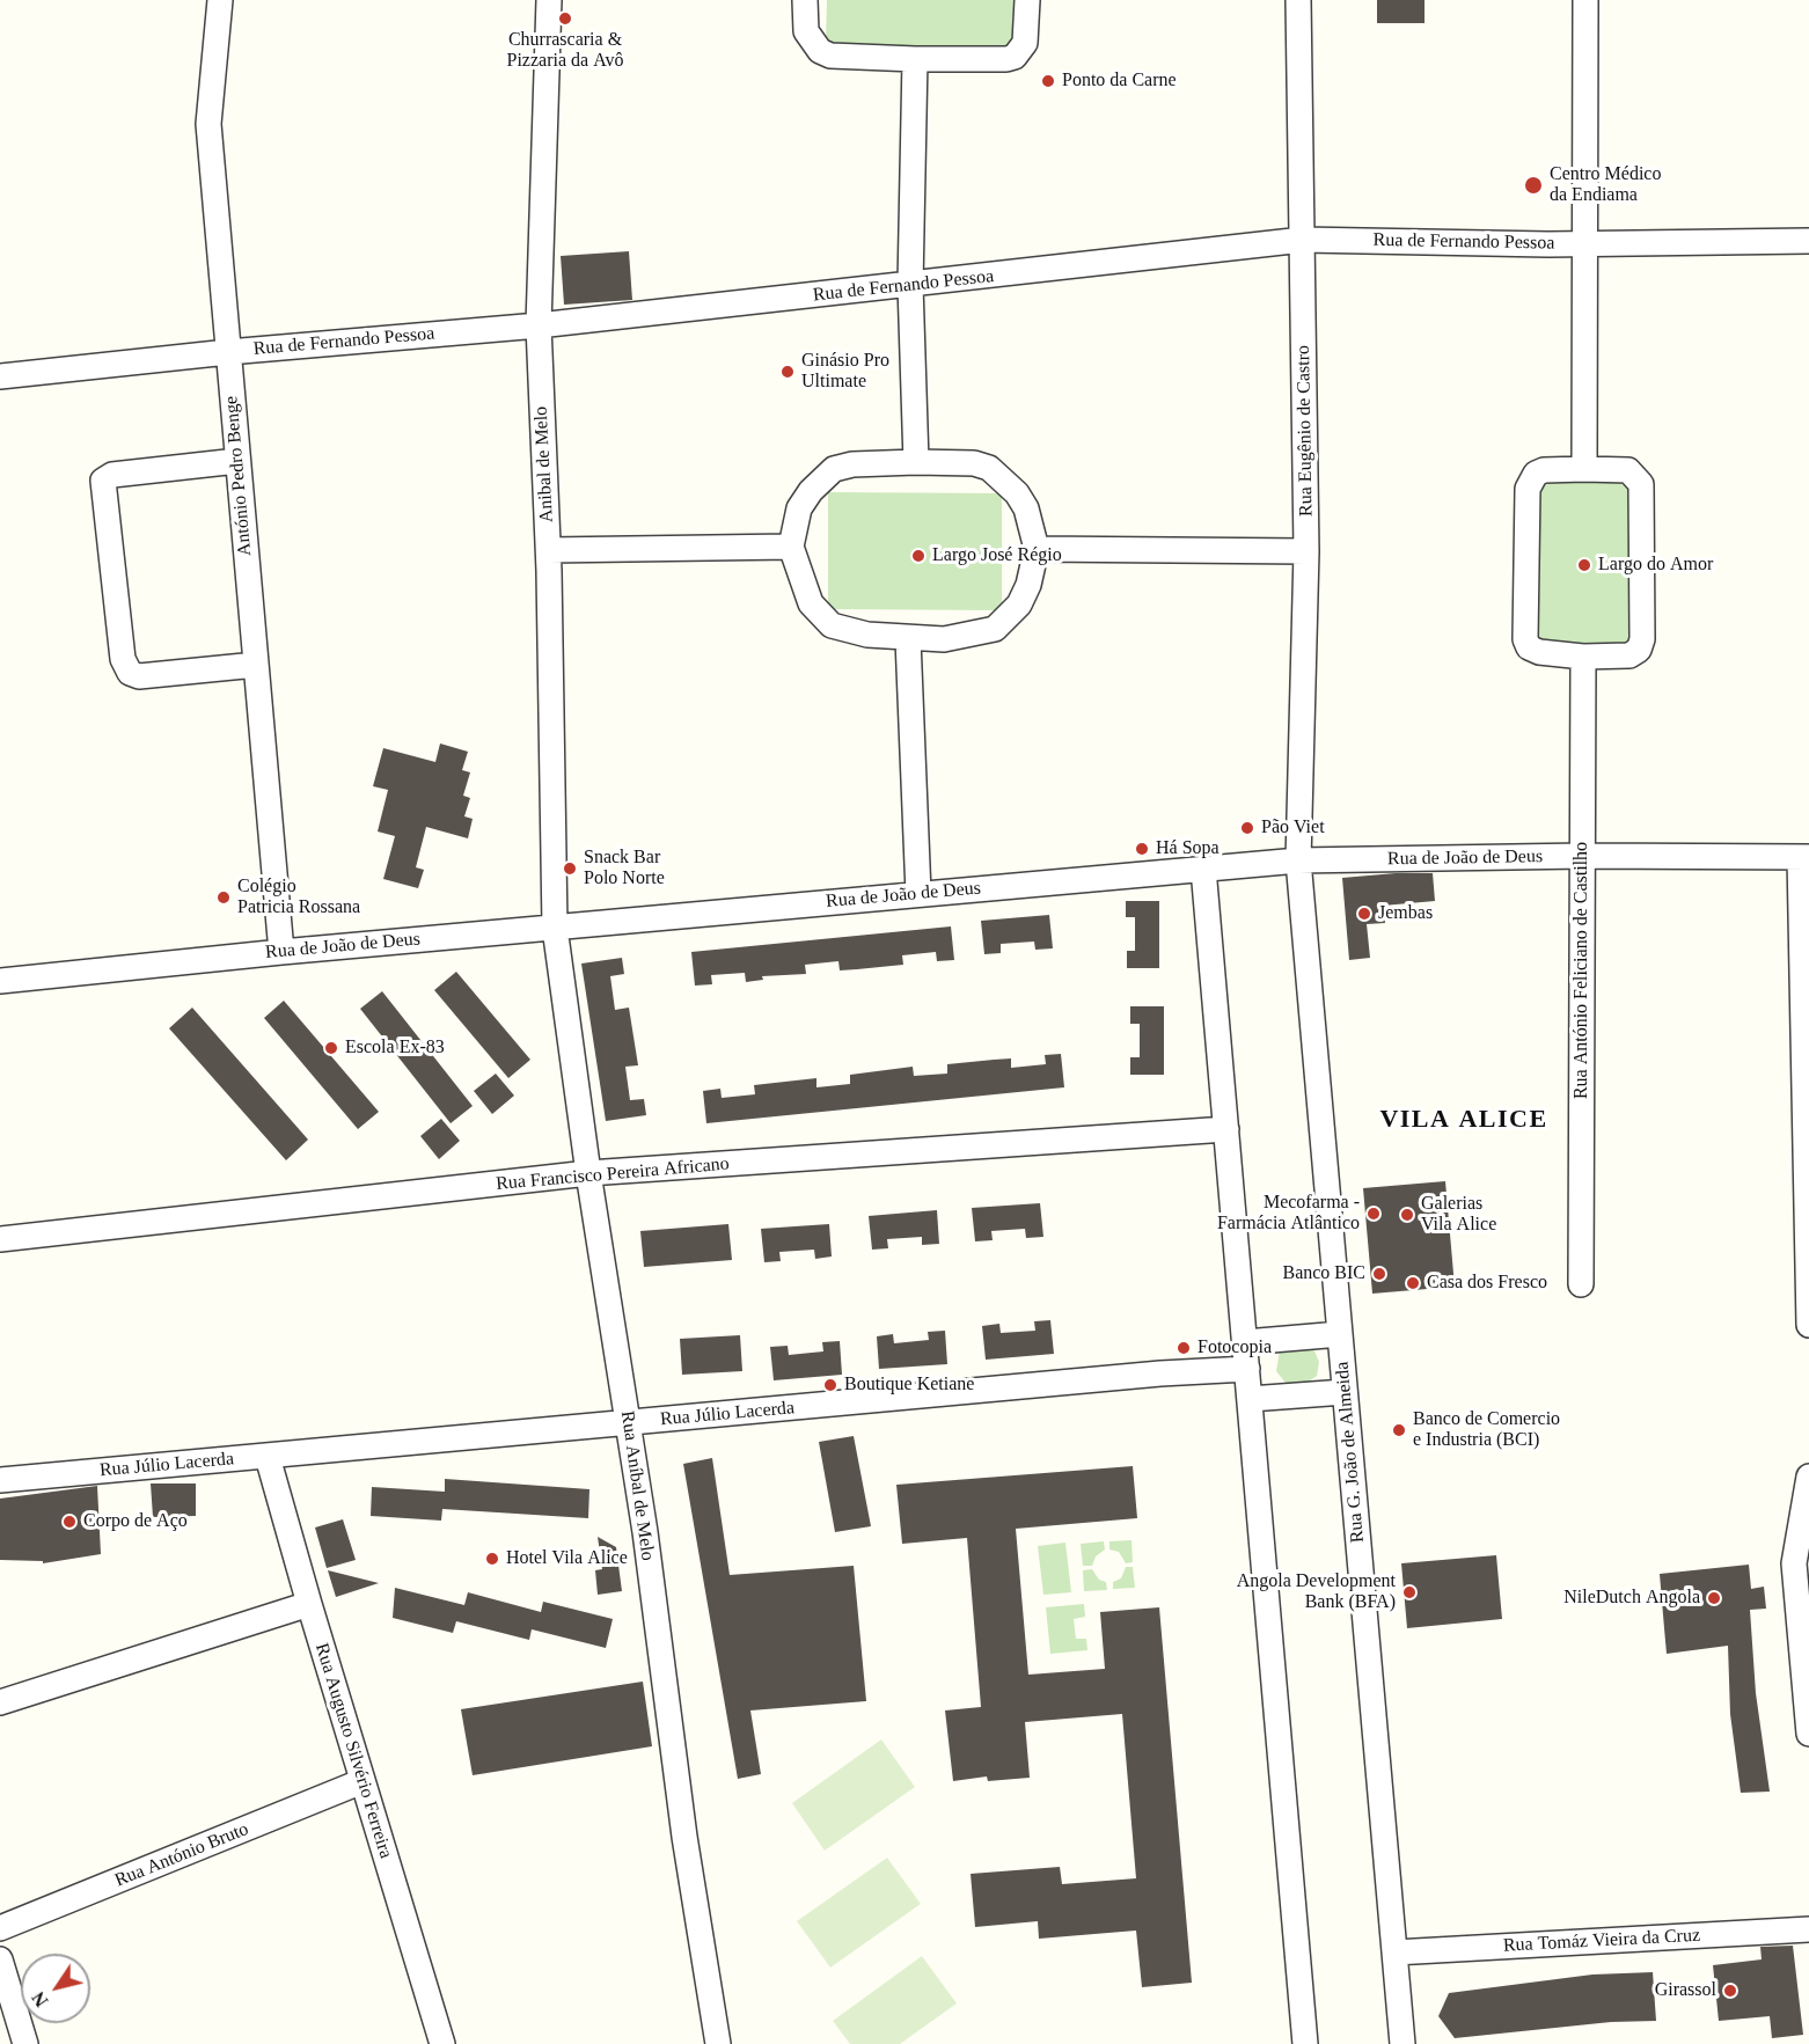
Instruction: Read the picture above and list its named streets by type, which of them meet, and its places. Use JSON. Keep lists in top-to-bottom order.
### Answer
{
  "streets": {
    "street": [
      "Rua de Fernando Pessoa",
      "Rua Eugênio de Castro",
      "Anibal de Melo",
      "António Pedro Benge",
      "Rua de João de Deus",
      "Rua António Feliciano de Castilho",
      "Rua Francisco Pereira Africano",
      "Rua Júlio Lacerda",
      "Rua G. João de Almeida",
      "Rua Aníbal de Melo",
      "Rua Augusto Silvério Ferreira",
      "Rua António Bruto",
      "Rua Tomáz Vieira da Cruz"
    ]
  },
  "crossings": [
    ["Rua de Fernando Pessoa", "Rua Eugênio de Castro"],
    ["Rua de Fernando Pessoa", "Anibal de Melo"],
    ["Rua de Fernando Pessoa", "António Pedro Benge"],
    ["Rua Eugênio de Castro", "Rua de João de Deus"],
    ["Rua Eugênio de Castro", "Rua G. João de Almeida"],
    ["Anibal de Melo", "Rua de João de Deus"],
    ["Anibal de Melo", "Rua Aníbal de Melo"],
    ["António Pedro Benge", "Rua de João de Deus"],
    ["Rua de João de Deus", "Rua António Feliciano de Castilho"],
    ["Rua de João de Deus", "Rua G. João de Almeida"],
    ["Rua de João de Deus", "Rua Aníbal de Melo"],
    ["Rua Francisco Pereira Africano", "Rua Aníbal de Melo"],
    ["Rua Júlio Lacerda", "Rua Aníbal de Melo"],
    ["Rua Júlio Lacerda", "Rua Augusto Silvério Ferreira"],
    ["Rua G. João de Almeida", "Rua Tomáz Vieira da Cruz"],
    ["Rua Augusto Silvério Ferreira", "Rua António Bruto"]
  ],
  "districts": ["VILA ALICE"],
  "places": [
    "Churrascaria & Pizzaria da Avô",
    "Ponto da Carne",
    "Centro Médico da Endiama",
    "Ginásio Pro Ultimate",
    "Largo José Régio",
    "Largo do Amor",
    "Pão Viet",
    "Há Sopa",
    "Snack Bar Polo Norte",
    "Colégio Patricia Rossana",
    "Jembas",
    "Escola Ex-83",
    "Mecofarma - Farmácia Atlântico",
    "Galerias Vila Alice",
    "Banco BIC",
    "Casa dos Fresco",
    "Fotocopia",
    "Boutique Ketiane",
    "Banco de Comercio e Industria (BCI)",
    "Corpo de Aço",
    "Hotel Vila Alice",
    "Angola Development Bank (BFA)",
    "NileDutch Angola",
    "Girassol"
  ],
  "north": "bottom left"
}
